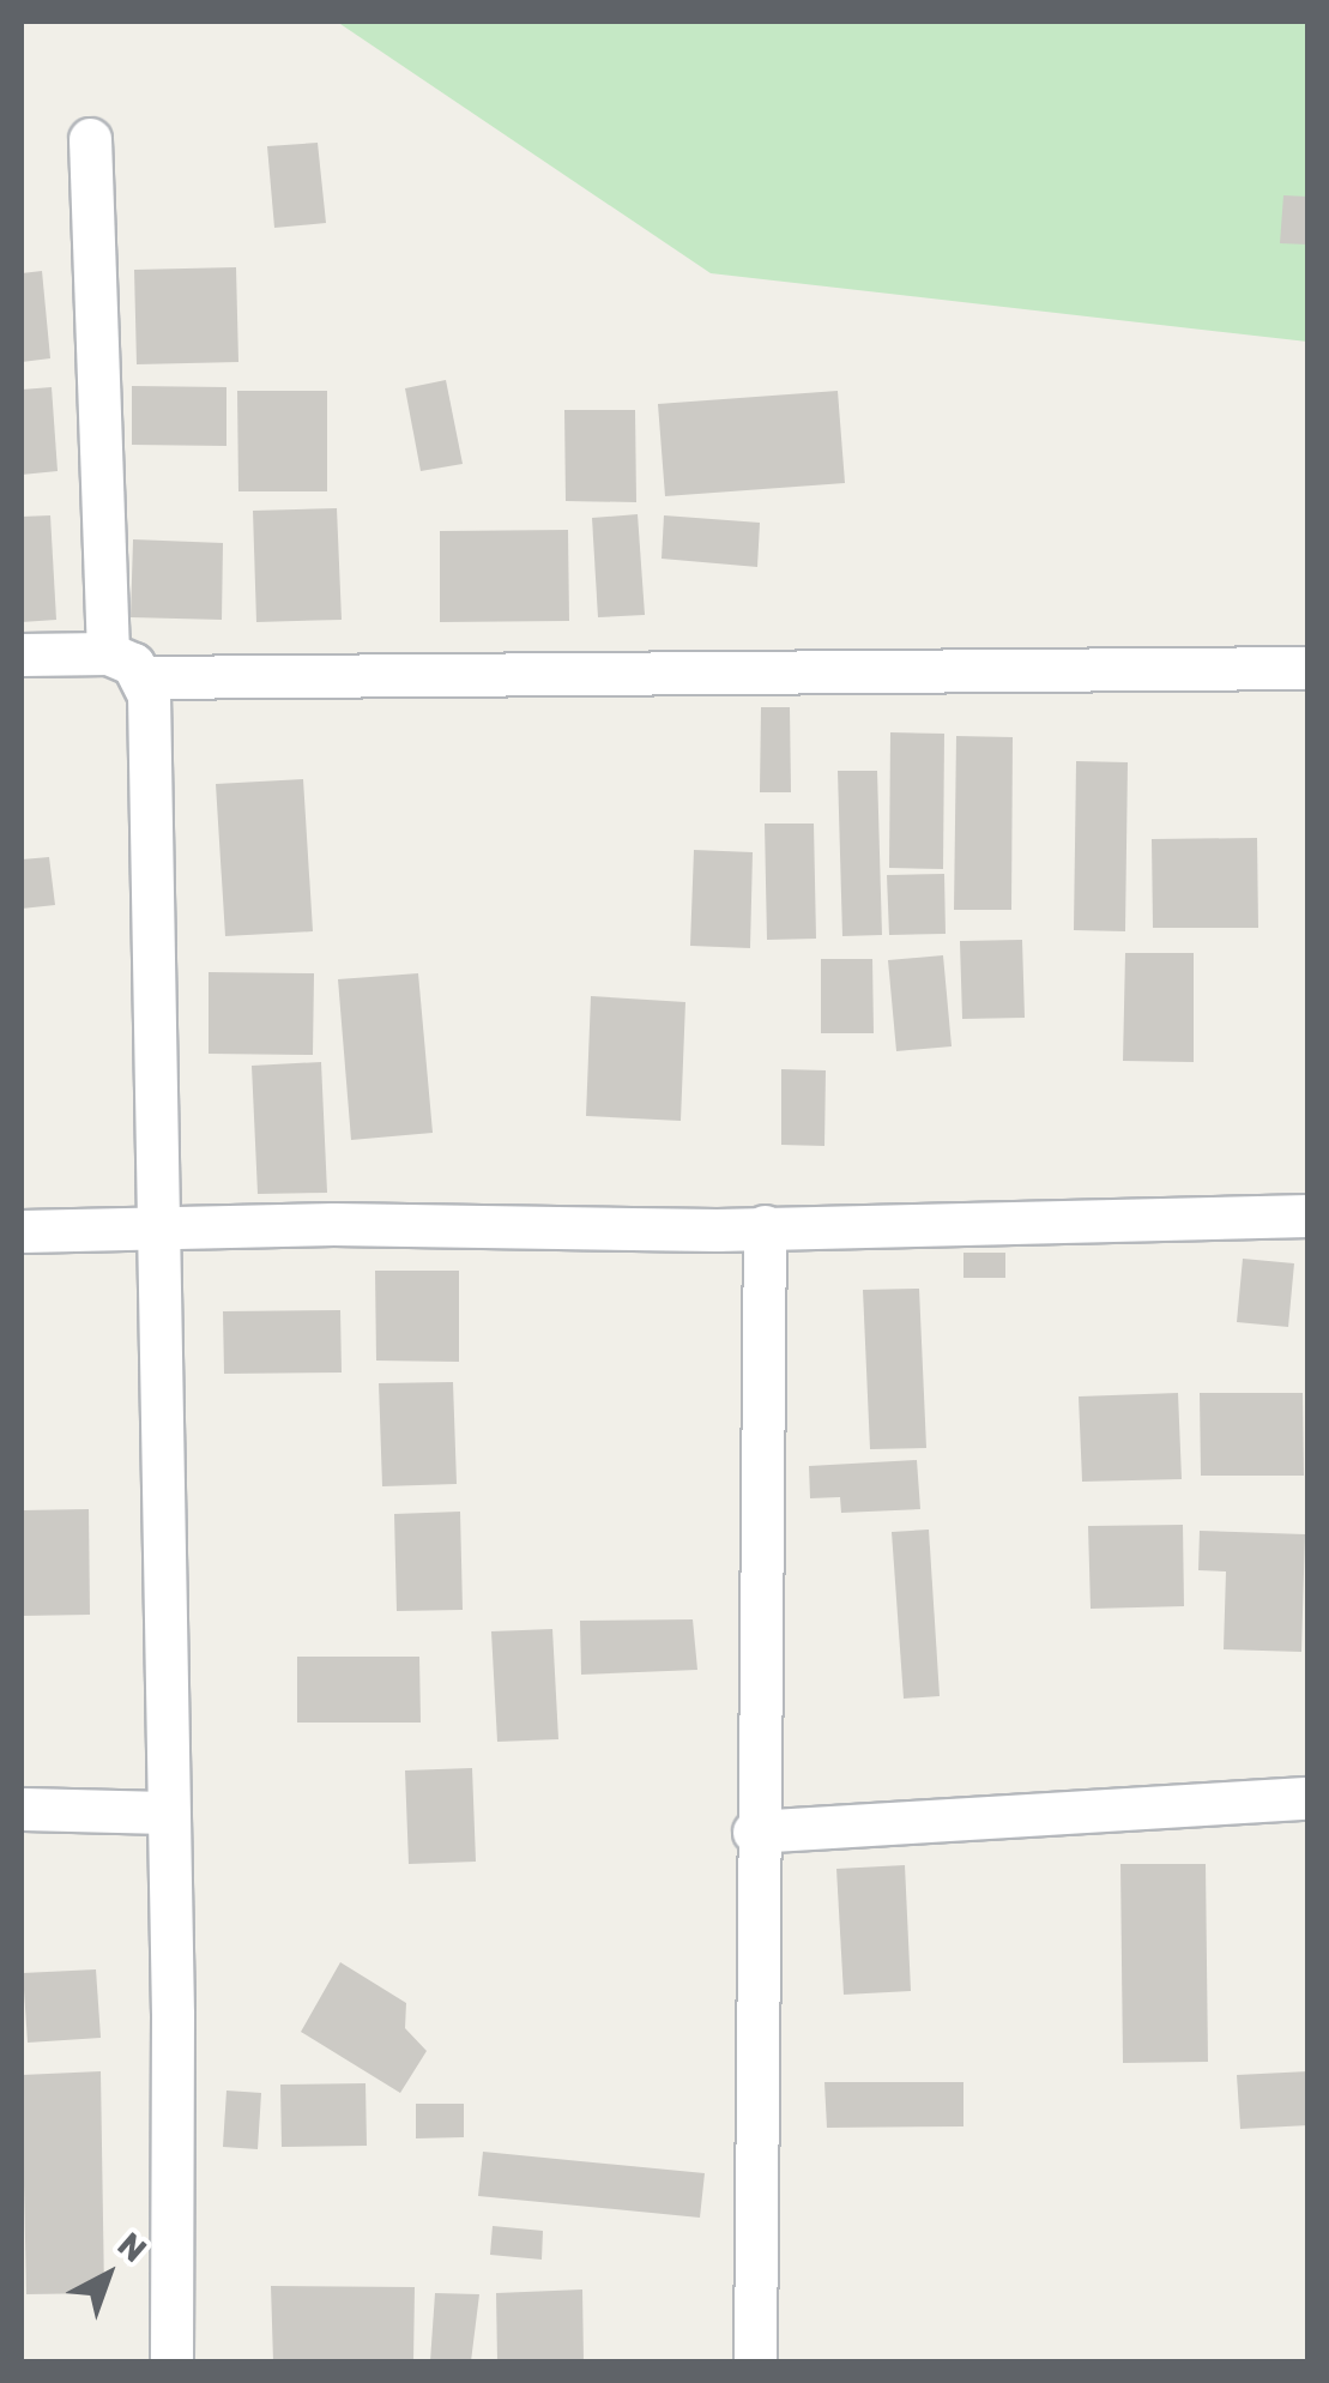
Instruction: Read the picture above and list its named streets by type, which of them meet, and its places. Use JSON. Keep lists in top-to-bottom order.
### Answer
{
  "north": "top right"
}
